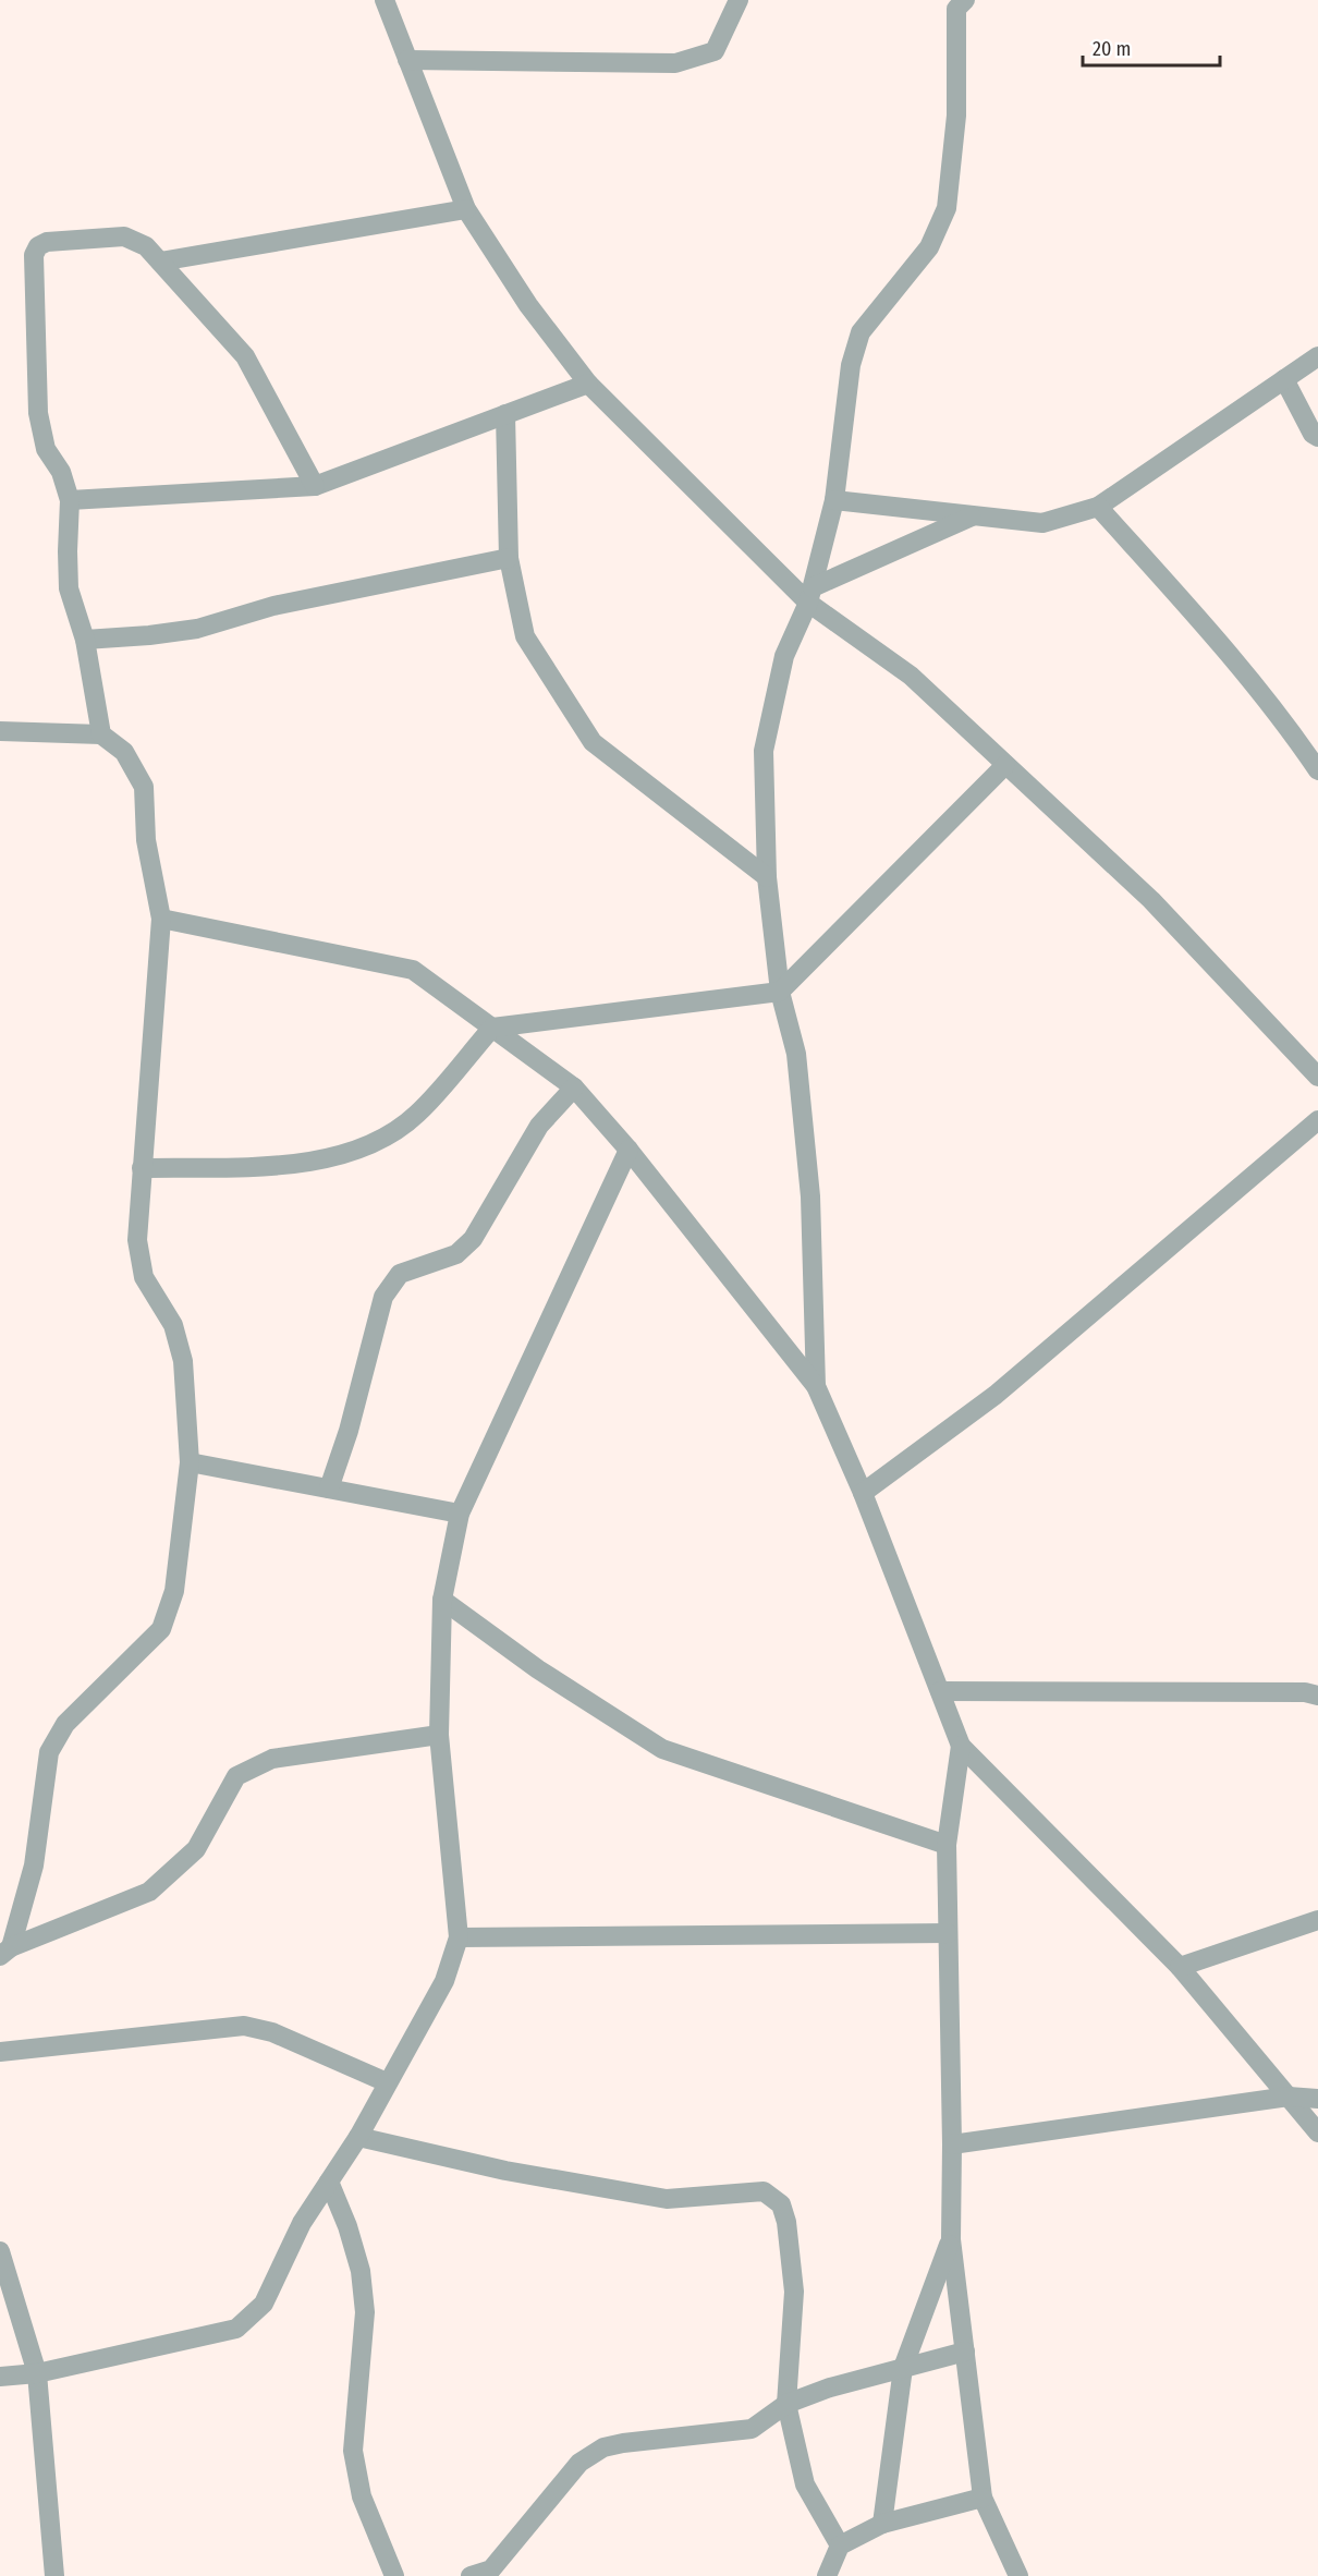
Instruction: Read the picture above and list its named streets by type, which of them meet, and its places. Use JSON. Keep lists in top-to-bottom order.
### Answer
{
  "scale_bar": "20 m"
}
